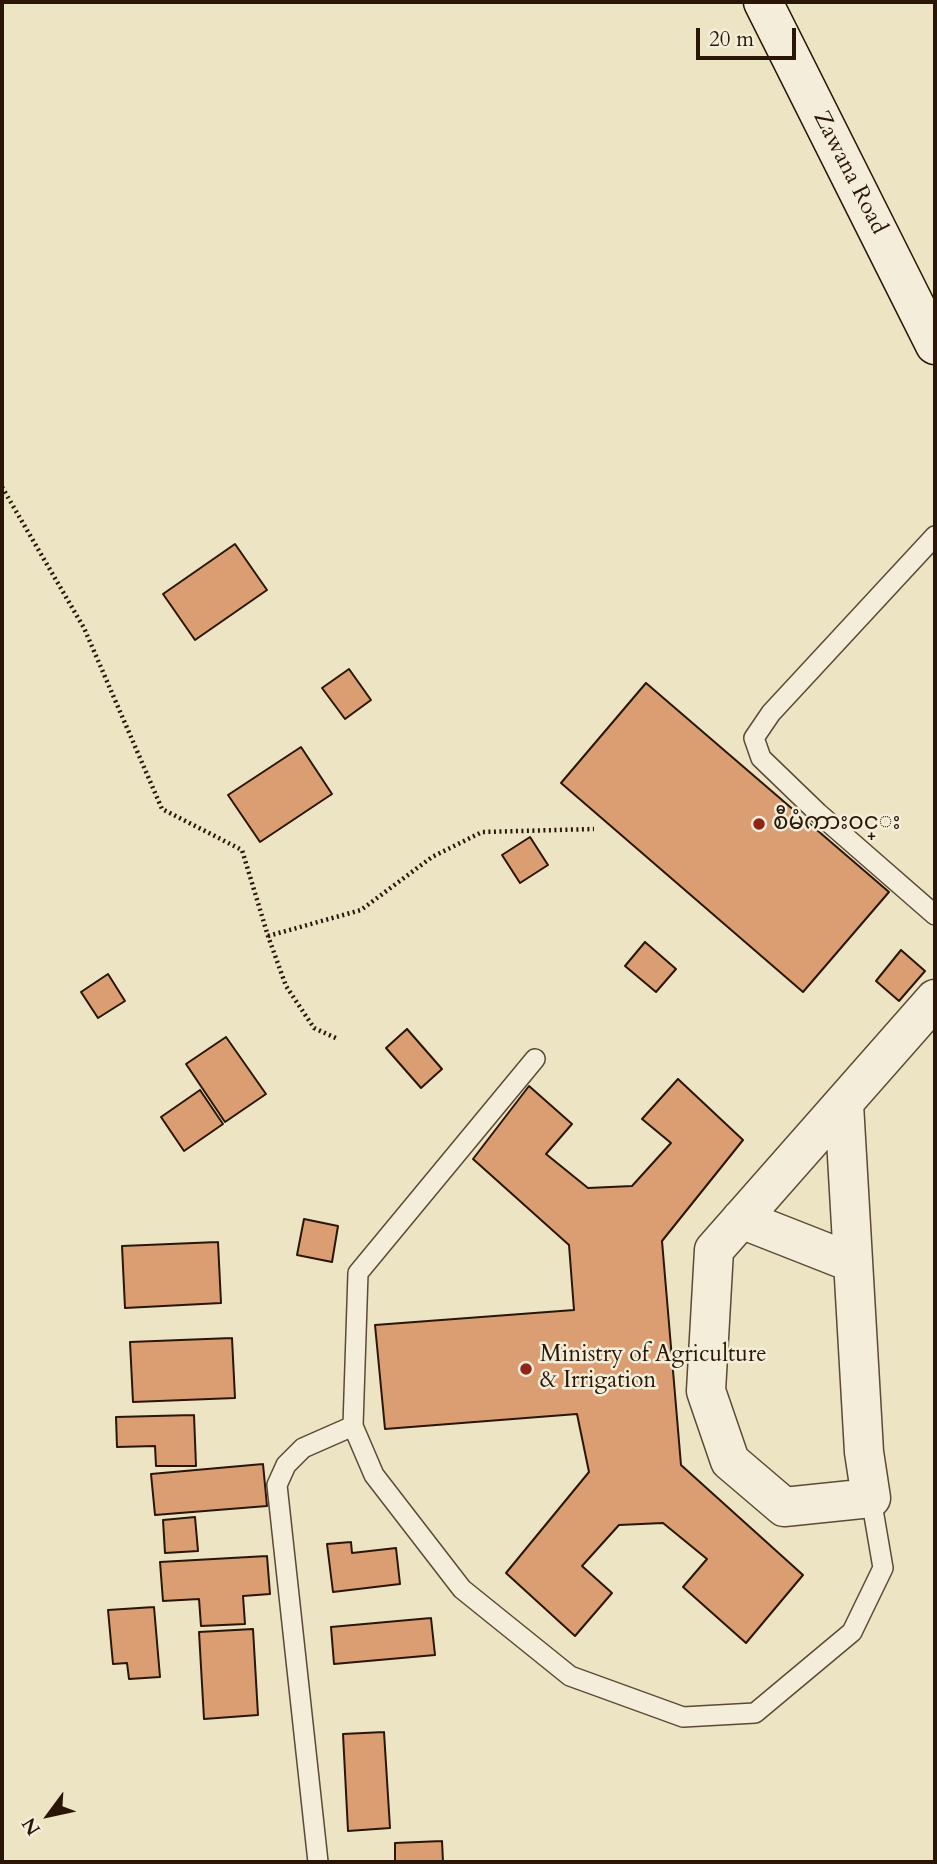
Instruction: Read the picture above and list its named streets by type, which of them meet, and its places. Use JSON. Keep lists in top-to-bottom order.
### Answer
{
  "streets": {
    "street": ["Zawana Road"]
  },
  "places": ["စီမံကားဝင္း", "Ministry of Agriculture & Irrigation"],
  "scale_bar": "20 m",
  "north": "bottom left"
}
